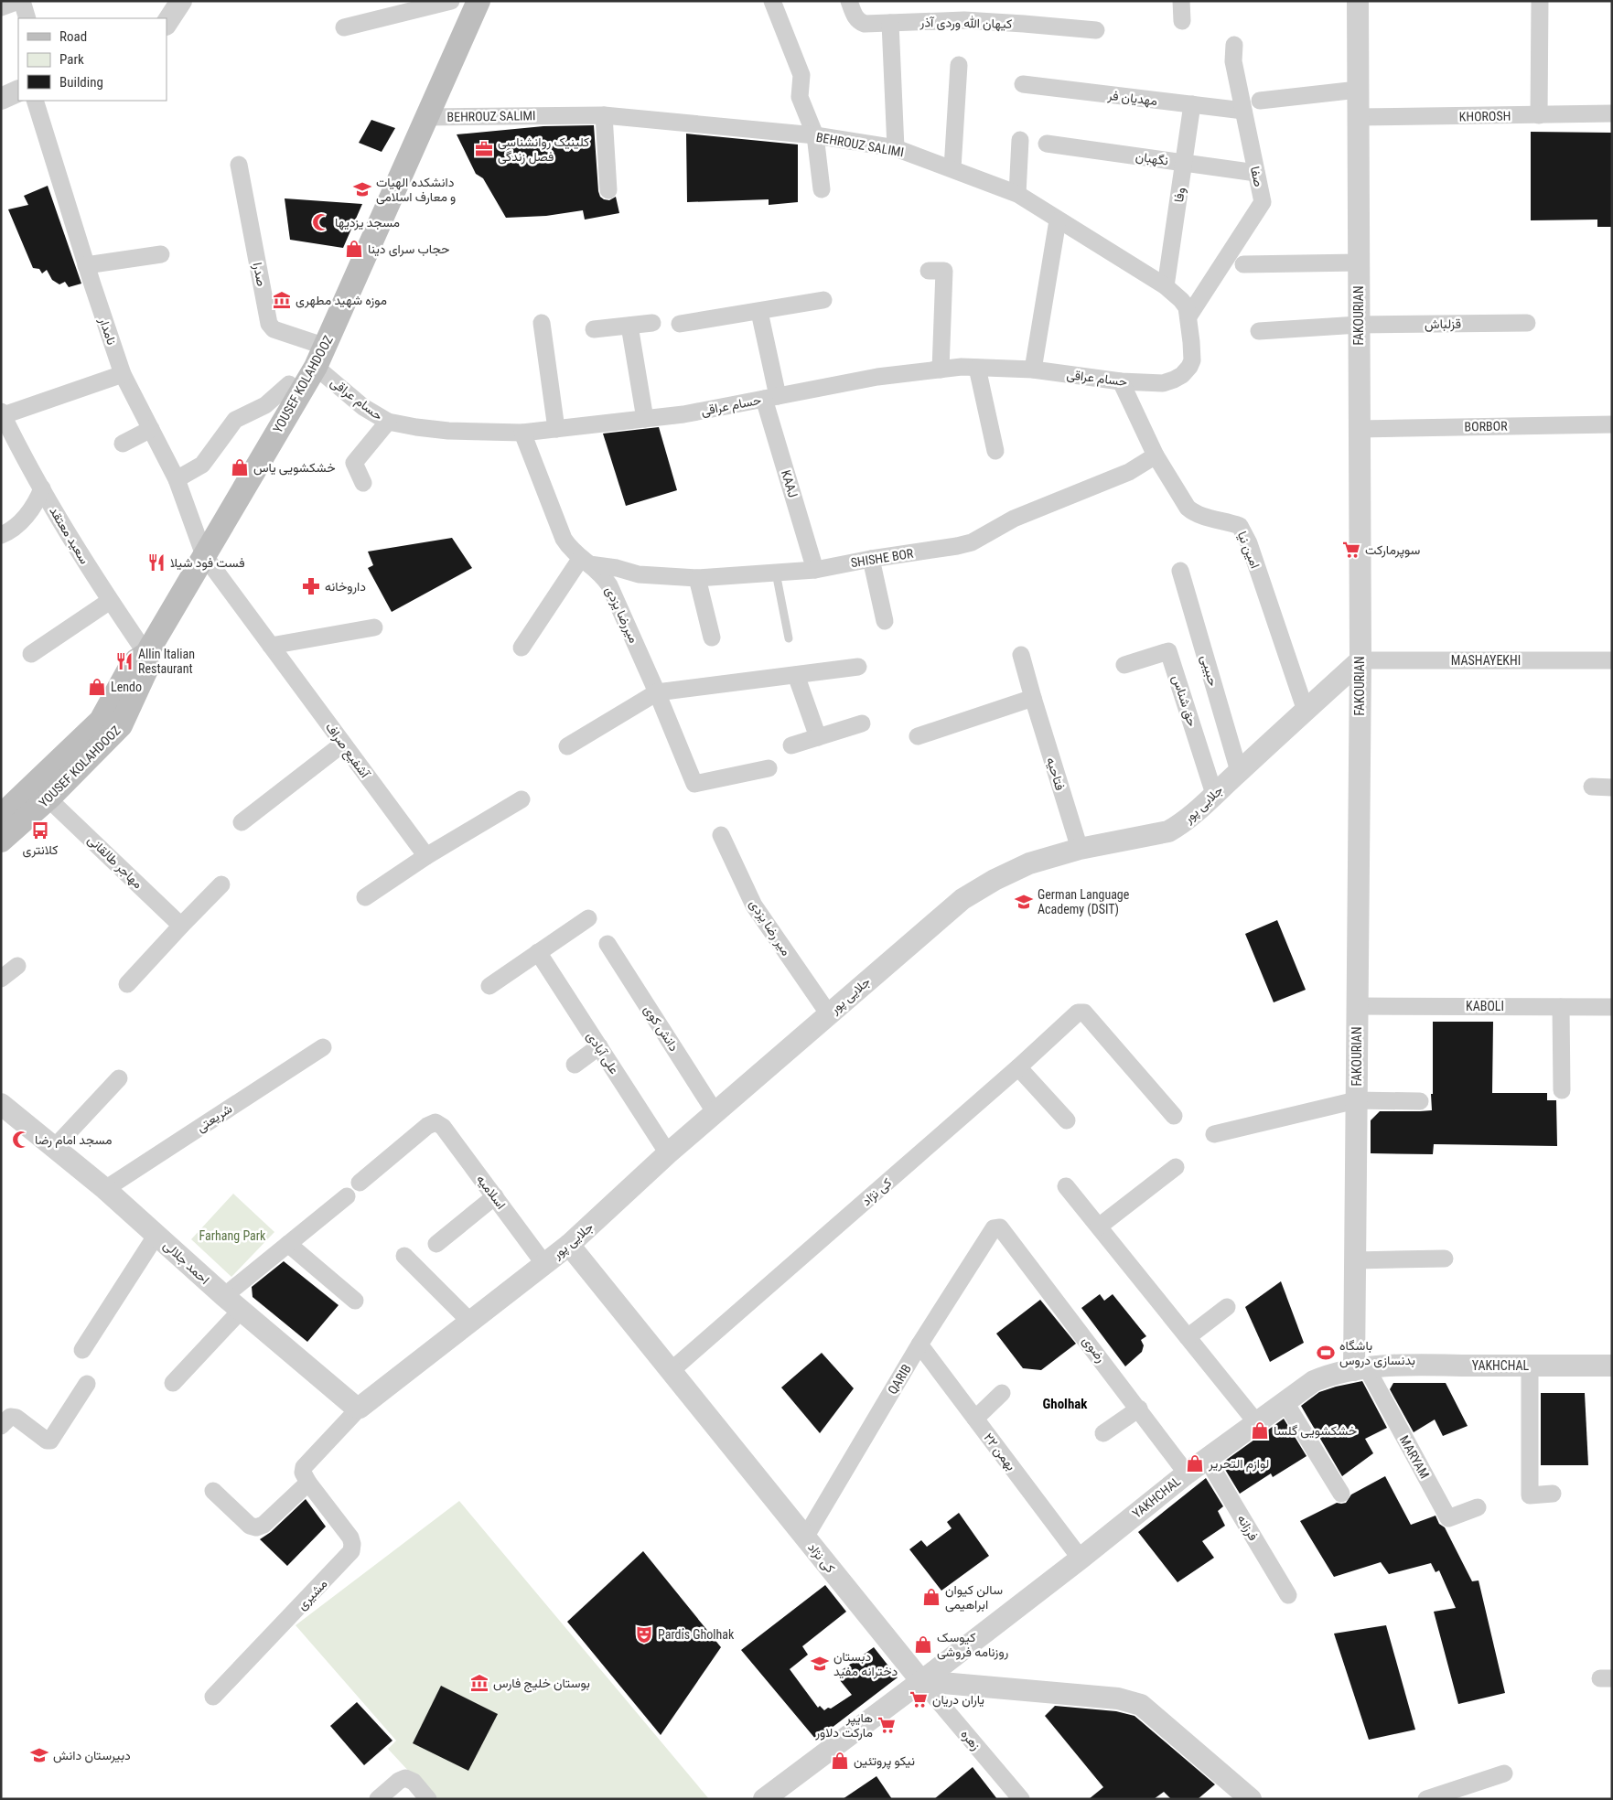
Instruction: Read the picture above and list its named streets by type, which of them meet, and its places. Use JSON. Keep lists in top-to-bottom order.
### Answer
{
  "streets": {
    "main road": ["YOUSEF KOLAHDOOZ"],
    "street": [
      "کیهان الله وردی آذر",
      "مهدیان فر",
      "BEHROUZ SALIMI",
      "KHOROSH",
      "نگهبان",
      "صفا",
      "وفا",
      "صدرا",
      "FAKOURIAN",
      "قزلباش",
      "نامدار",
      "حسام عراقی",
      "BORBOR",
      "KAAJ",
      "سعید معتقد",
      "امین نیا",
      "SHISHE BOR",
      "میررضا یزدی",
      "MASHAYEKHI",
      "حبیبی",
      "حق شناس",
      "آشفیع صراف",
      "فتاحیه",
      "جلایی پور",
      "مهاجر طالقانی",
      "میر رضا یزدی",
      "KABOLI",
      "دانش کوی",
      "علی آبادی",
      "شریعتی",
      "اسلامیه",
      "کی نژاد",
      "احمد جلالی",
      "رضوی",
      "YAKHCHAL",
      "QARIB",
      "۲۲ بهمن",
      "MARYAM",
      "فرزانه",
      "مشیری",
      "زهره"
    ]
  },
  "crossings": [
    ["مهدیان فر", "صفا"],
    ["مهدیان فر", "وفا"],
    ["BEHROUZ SALIMI", "صفا"],
    ["BEHROUZ SALIMI", "وفا"],
    ["BEHROUZ SALIMI", "حسام عراقی"],
    ["BEHROUZ SALIMI", "YOUSEF KOLAHDOOZ"],
    ["KHOROSH", "FAKOURIAN"],
    ["نگهبان", "صفا"],
    ["نگهبان", "وفا"],
    ["صدرا", "حسام عراقی"],
    ["صدرا", "YOUSEF KOLAHDOOZ"],
    ["FAKOURIAN", "قزلباش"],
    ["FAKOURIAN", "BORBOR"],
    ["FAKOURIAN", "MASHAYEKHI"],
    ["FAKOURIAN", "جلایی پور"],
    ["FAKOURIAN", "KABOLI"],
    ["FAKOURIAN", "YAKHCHAL"],
    ["FAKOURIAN", "MARYAM"],
    ["نامدار", "YOUSEF KOLAHDOOZ"],
    ["نامدار", "آشفیع صراف"],
    ["حسام عراقی", "YOUSEF KOLAHDOOZ"],
    ["حسام عراقی", "KAAJ"],
    ["حسام عراقی", "امین نیا"],
    ["حسام عراقی", "میررضا یزدی"],
    ["YOUSEF KOLAHDOOZ", "سعید معتقد"],
    ["YOUSEF KOLAHDOOZ", "آشفیع صراف"],
    ["YOUSEF KOLAHDOOZ", "مهاجر طالقانی"],
    ["KAAJ", "SHISHE BOR"],
    ["امین نیا", "SHISHE BOR"],
    ["امین نیا", "جلایی پور"],
    ["SHISHE BOR", "میررضا یزدی"],
    ["MASHAYEKHI", "جلایی پور"],
    ["حبیبی", "جلایی پور"],
    ["حق شناس", "جلایی پور"],
    ["فتاحیه", "جلایی پور"],
    ["جلایی پور", "میر رضا یزدی"],
    ["جلایی پور", "دانش کوی"],
    ["جلایی پور", "علی آبادی"],
    ["جلایی پور", "اسلامیه"],
    ["جلایی پور", "کی نژاد"],
    ["جلایی پور", "احمد جلالی"],
    ["شریعتی", "احمد جلالی"],
    ["کی نژاد", "YAKHCHAL"],
    ["کی نژاد", "QARIB"],
    ["کی نژاد", "زهره"],
    ["رضوی", "YAKHCHAL"],
    ["رضوی", "QARIB"],
    ["YAKHCHAL", "۲۲ بهمن"],
    ["YAKHCHAL", "MARYAM"],
    ["YAKHCHAL", "فرزانه"],
    ["YAKHCHAL", "زهره"],
    ["QARIB", "۲۲ بهمن"]
  ],
  "districts": ["Gholhak"],
  "parks": ["Farhang Park"],
  "places": {
    "office": ["کلینیک روانشناسی فصل زندگی"],
    "school or university": [
      "دانشکده الهیات و معارف اسلامی",
      "German Language Academy (DSIT)",
      "دبستان دخترانه مفید",
      "دبیرستان دانش"
    ],
    "mosque": ["مسجد یزدیها", "مسجد امام رضا"],
    "shop": [
      "حجاب سرای دینا",
      "خشکشویی یاس",
      "Lendo",
      "خشکشویی گلسا",
      "لوازم التحریر",
      "سالن کیوان ابراهیمی",
      "کیوسک روزنامه فروشی",
      "نیکو پروتئین"
    ],
    "museum": ["موزه شهید مطهری", "بوستان خلیج فارس"],
    "supermarket": ["سوپرمارکت", "یاران دریان", "هایپر مارکت دلاور"],
    "restaurant": ["فست فود شیلا", "Allin Italian Restaurant"],
    "pharmacy": ["داروخانه"],
    "bus stop": ["کلانتری"],
    "sports": ["باشگاه بدنسازی دروس"],
    "theatre": ["Pardis Gholhak"]
  },
  "legend": ["Road", "Park", "Building"]
}
